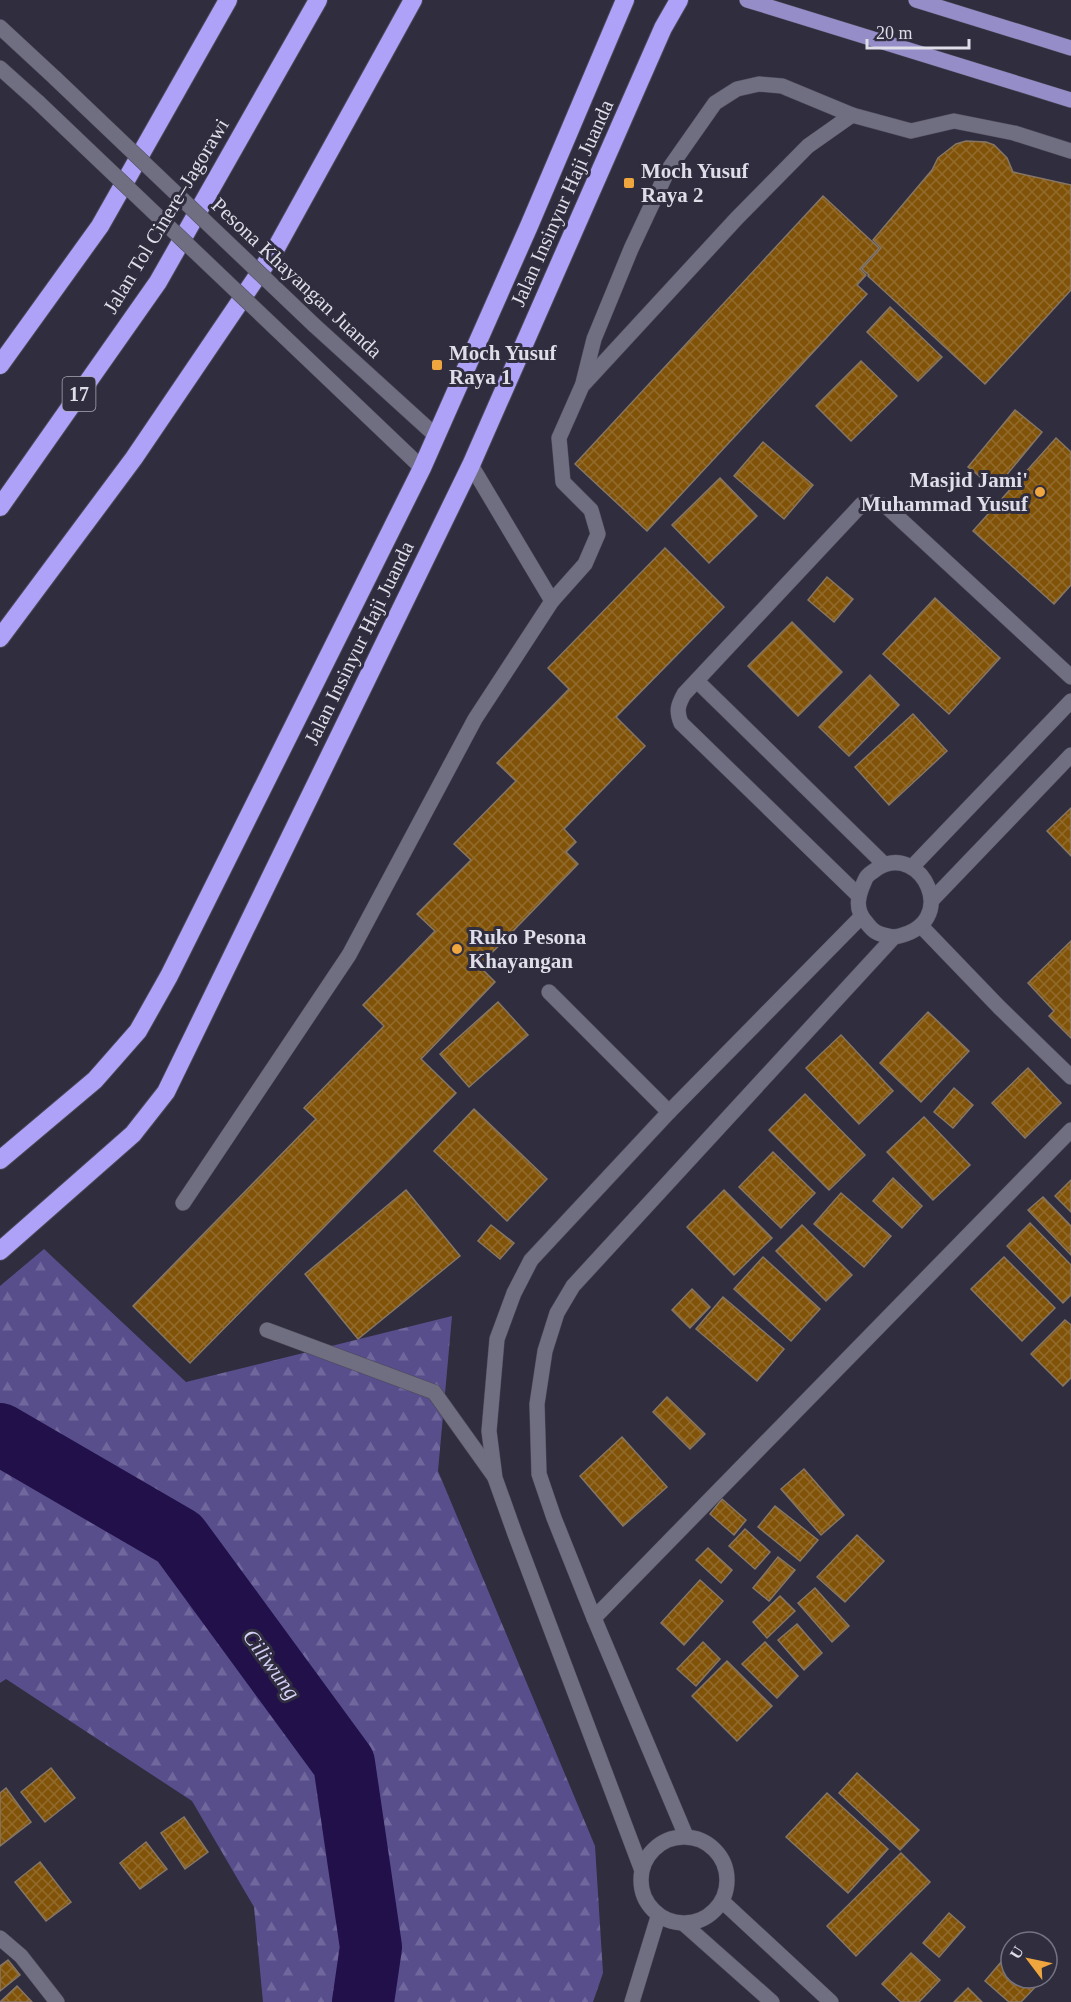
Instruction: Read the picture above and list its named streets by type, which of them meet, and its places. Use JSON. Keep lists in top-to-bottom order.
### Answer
{
  "streets": {
    "highway": ["Jalan Insinyur Haji Juanda", "Jalan Tol Cinere–Jagorawi", "17"],
    "street": ["Pesona Khayangan Juanda"]
  },
  "crossings": [
    ["Jalan Insinyur Haji Juanda", "Pesona Khayangan Juanda"]
  ],
  "water": ["Ciliwung"],
  "places": {
    "transit": ["Moch Yusuf Raya 2", "Moch Yusuf Raya 1"],
    "other": ["Masjid Jami' Muhammad Yusuf", "Ruko Pesona Khayangan"]
  },
  "scale_bar": "20 m",
  "north": "top left"
}
